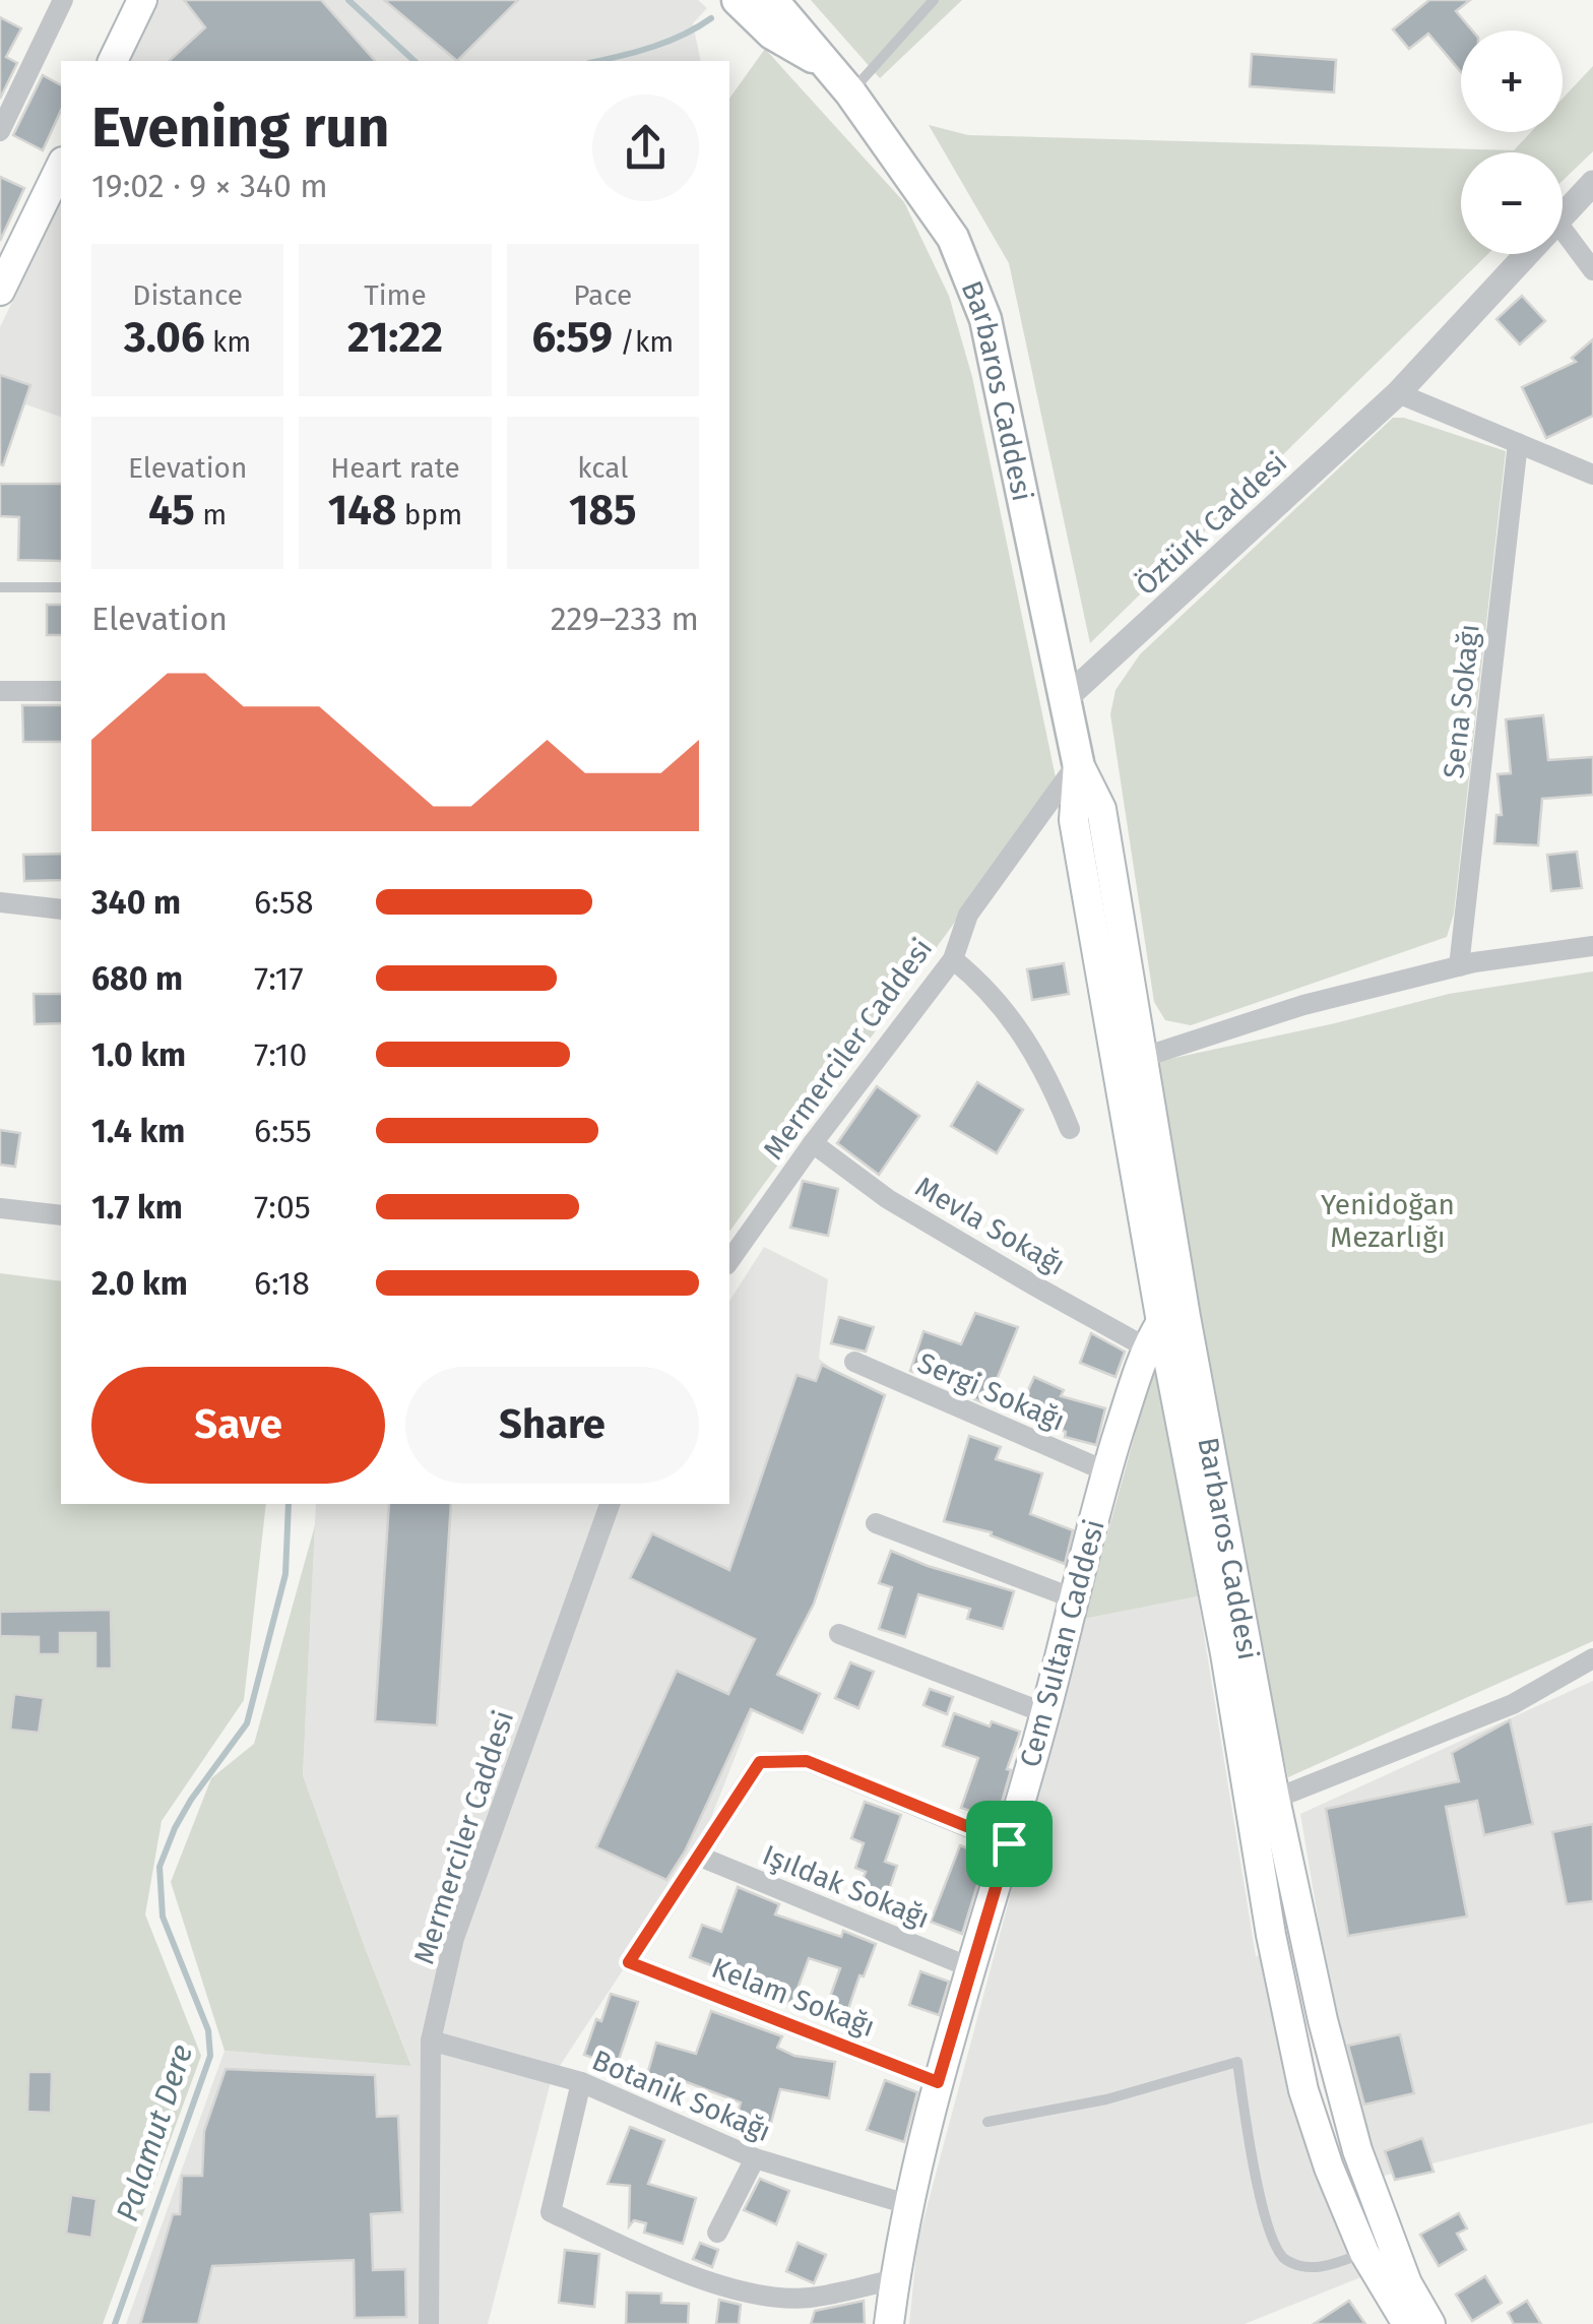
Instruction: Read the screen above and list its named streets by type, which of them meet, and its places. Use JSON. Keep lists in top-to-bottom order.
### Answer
{
  "streets": {
    "main road": ["Barbaros Caddesi", "Cem Sultan Caddesi"],
    "street": [
      "Öztürk Caddesi",
      "Sena Sokağı",
      "Mermerciler Caddesi",
      "Mevla Sokağı",
      "Sergi Sokağı",
      "Işıldak Sokağı",
      "Kelam Sokağı",
      "Botanik Sokağı"
    ]
  },
  "crossings": [
    ["Barbaros Caddesi", "Öztürk Caddesi"],
    ["Barbaros Caddesi", "Mermerciler Caddesi"],
    ["Barbaros Caddesi", "Cem Sultan Caddesi"],
    ["Mermerciler Caddesi", "Mevla Sokağı"],
    ["Mermerciler Caddesi", "Botanik Sokağı"],
    ["Mevla Sokağı", "Cem Sultan Caddesi"],
    ["Sergi Sokağı", "Cem Sultan Caddesi"],
    ["Cem Sultan Caddesi", "Işıldak Sokağı"],
    ["Cem Sultan Caddesi", "Kelam Sokağı"],
    ["Cem Sultan Caddesi", "Botanik Sokağı"],
    ["Işıldak Sokağı", "Kelam Sokağı"]
  ],
  "water": ["Palamut Dere"],
  "parks": ["Yenidoğan Mezarlığı"],
  "page": {
    "map_buttons": ["+", "−"],
    "heading": ["Evening run", "19:02 · 9 × 340 m"],
    "stats": [
      ["Distance", "3.06 km"],
      ["Time", "21:22"],
      ["Pace", "6:59 /km"],
      ["Elevation", "45 m"],
      ["Heart rate", "148 bpm"],
      ["kcal", "185"]
    ],
    "chart": ["Elevation", "229–233 m"],
    "list": [
      {
        "name": "340 m",
        "note": "6:58"
      },
      {
        "name": "680 m",
        "note": "7:17"
      },
      {
        "name": "1.0 km",
        "note": "7:10"
      },
      {
        "name": "1.4 km",
        "note": "6:55"
      },
      {
        "name": "1.7 km",
        "note": "7:05"
      },
      {
        "name": "2.0 km",
        "note": "6:18"
      }
    ],
    "buttons": ["Save", "Share"]
  }
}
